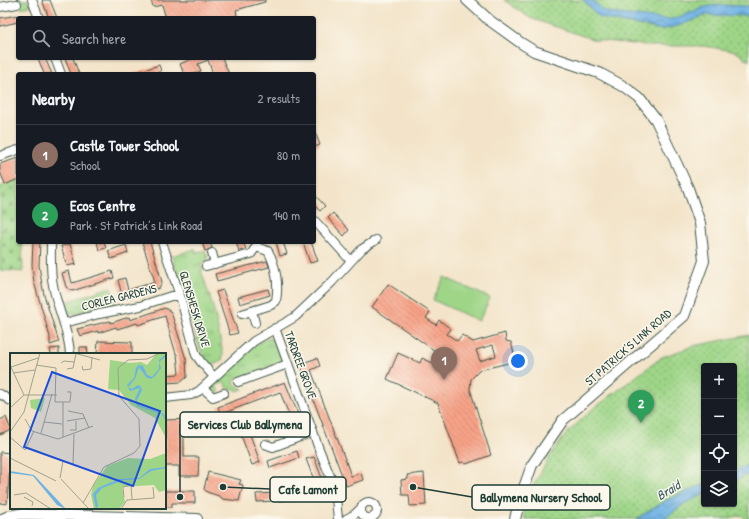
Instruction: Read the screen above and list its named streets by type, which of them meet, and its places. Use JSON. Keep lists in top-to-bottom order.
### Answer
{
  "streets": {
    "street": [
      "CORLEA GARDENS",
      "GLENSHESK DRIVE",
      "ST PATRICK’S LINK ROAD",
      "TARDREE GROVE"
    ]
  },
  "crossings": [
    ["CORLEA GARDENS", "GLENSHESK DRIVE"]
  ],
  "water": ["Braid"],
  "places": ["Cafe Lamont", "Ballymena Nursery School", "Services Club Ballymena"],
  "page": {
    "search": "Search here",
    "heading": ["Nearby", "2 results"],
    "list": [
      {
        "mark": "1",
        "name": "Castle Tower School",
        "note": "School",
        "value": "80 m"
      },
      {
        "mark": "2",
        "name": "Ecos Centre",
        "note": "Park · St Patrick’s Link Road",
        "value": "140 m"
      }
    ],
    "pins": ["1", "2"],
    "map_buttons": ["+", "−"]
  }
}
